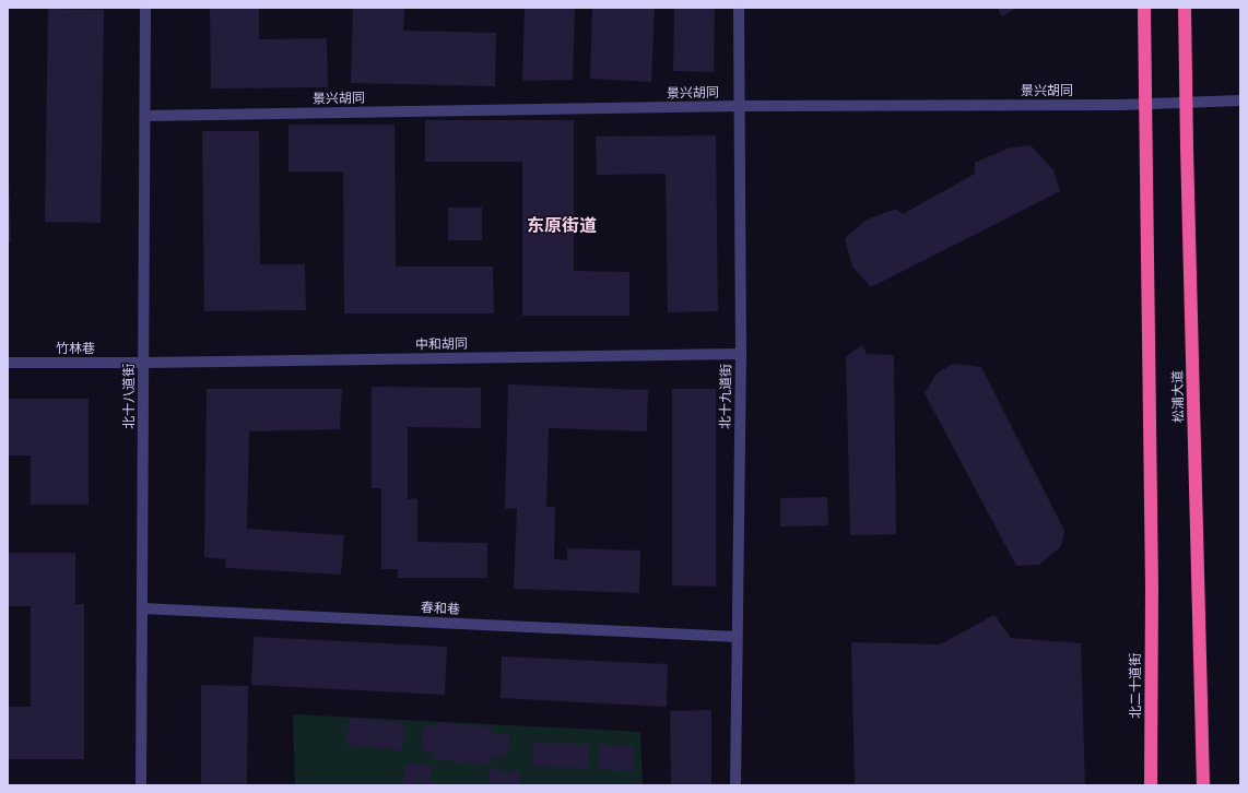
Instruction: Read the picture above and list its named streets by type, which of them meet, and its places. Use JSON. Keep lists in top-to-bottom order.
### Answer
{
  "streets": {
    "highway": ["松浦大道", "北二十道街"],
    "street": [
      "景兴胡同",
      "中和胡同",
      "竹林巷",
      "北十八道街",
      "北十九道街",
      "春和巷"
    ]
  },
  "crossings": [
    ["景兴胡同", "北十八道街"],
    ["景兴胡同", "北十九道街"],
    ["中和胡同", "竹林巷"],
    ["中和胡同", "北十八道街"],
    ["中和胡同", "北十九道街"],
    ["竹林巷", "北十八道街"],
    ["北十八道街", "春和巷"],
    ["北十九道街", "春和巷"]
  ],
  "districts": ["东原街道"]
}
